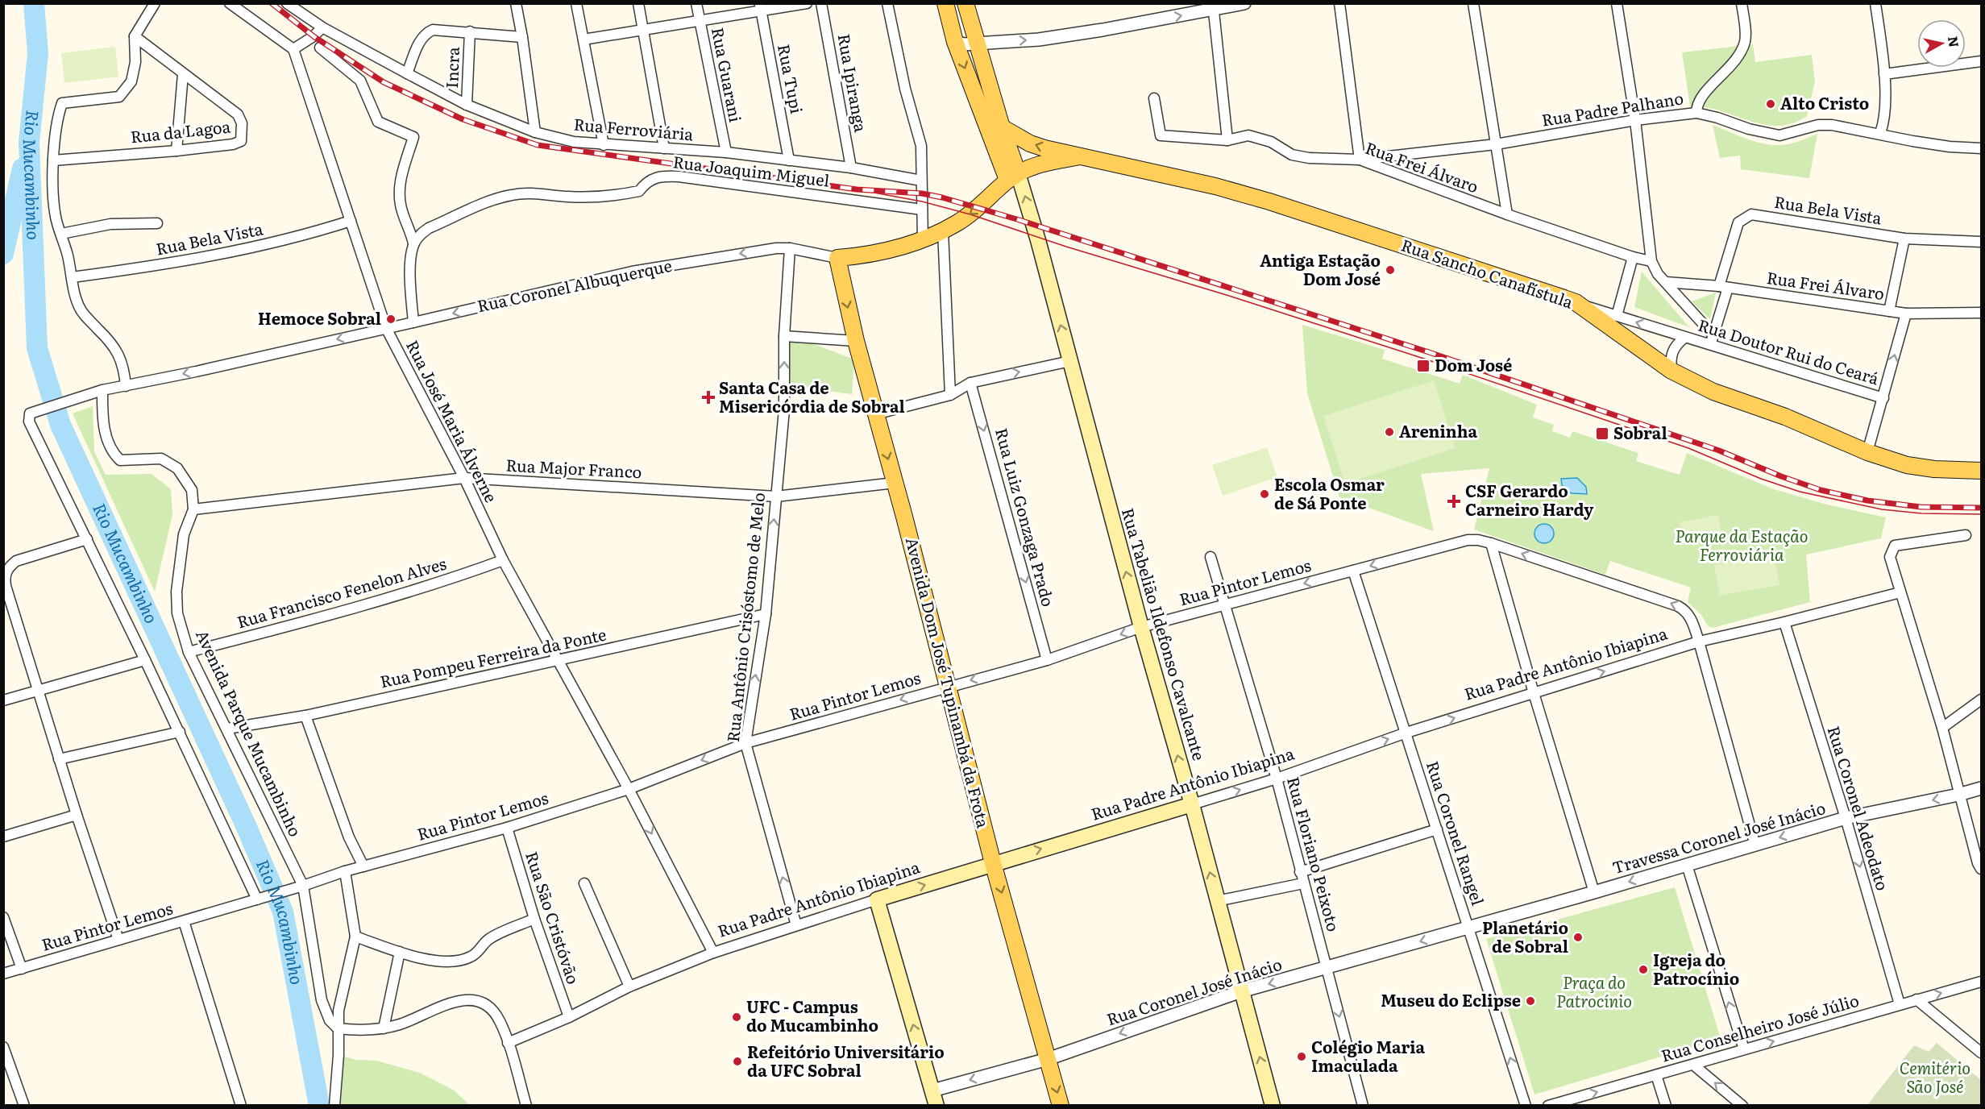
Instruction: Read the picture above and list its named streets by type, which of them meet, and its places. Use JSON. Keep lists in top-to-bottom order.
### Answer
{
  "streets": {
    "main road": [
      "Rua Sancho Canafístula",
      "Rua Coronel Albuquerque",
      "Rua Tabelião Ildefonso Cavalcante",
      "Rua Padre Antônio Ibiapina",
      "Avenida Dom José Tupinambá da Frota"
    ],
    "street": [
      "Incra",
      "Rua Guarani",
      "Rua Tupi",
      "Rua Ipiranga",
      "Rua Padre Palhano",
      "Rua Ferroviária",
      "Rua da Lagoa",
      "Rua Frei Álvaro",
      "Rua Joaquim Miguel",
      "Rua Bela Vista",
      "Rua Doutor Rui do Ceará",
      "Rua José Maria Álverne",
      "Rua Major Franco",
      "Rua Luiz Gonzaga Prado",
      "Rua Pintor Lemos",
      "Rua Francisco Fenelon Alves",
      "Rua Antônio Crisóstomo de Melo",
      "Rua Pompeu Ferreira da Ponte",
      "Avenida Parque Mucambinho",
      "Rua Coronel Adeodato",
      "Rua Coronel Rangel",
      "Travessa Coronel José Inácio",
      "Rua Floriano Peixoto",
      "Rua São Cristóvão",
      "Rua Coronel José Inácio",
      "Rua Conselheiro José Júlio"
    ]
  },
  "crossings": [
    ["Incra", "Rua Ferroviária"],
    ["Rua Guarani", "Rua Ferroviária"],
    ["Rua Tupi", "Rua Ferroviária"],
    ["Rua Ipiranga", "Rua Ferroviária"],
    ["Rua Padre Palhano", "Rua Frei Álvaro"],
    ["Rua Frei Álvaro", "Rua Bela Vista"],
    ["Rua Bela Vista", "Rua Doutor Rui do Ceará"],
    ["Rua Bela Vista", "Rua José Maria Álverne"],
    ["Rua Sancho Canafístula", "Rua Doutor Rui do Ceará"],
    ["Rua Coronel Albuquerque", "Rua José Maria Álverne"],
    ["Rua Coronel Albuquerque", "Rua Antônio Crisóstomo de Melo"],
    ["Rua Coronel Albuquerque", "Rua Tabelião Ildefonso Cavalcante"],
    ["Rua Coronel Albuquerque", "Avenida Dom José Tupinambá da Frota"],
    ["Rua José Maria Álverne", "Rua Major Franco"],
    ["Rua José Maria Álverne", "Rua Pintor Lemos"],
    ["Rua José Maria Álverne", "Rua Francisco Fenelon Alves"],
    ["Rua José Maria Álverne", "Rua Pompeu Ferreira da Ponte"],
    ["Rua José Maria Álverne", "Rua Padre Antônio Ibiapina"],
    ["Rua Major Franco", "Rua Antônio Crisóstomo de Melo"],
    ["Rua Major Franco", "Avenida Dom José Tupinambá da Frota"],
    ["Rua Major Franco", "Avenida Parque Mucambinho"],
    ["Rua Luiz Gonzaga Prado", "Rua Pintor Lemos"],
    ["Rua Pintor Lemos", "Rua Antônio Crisóstomo de Melo"],
    ["Rua Pintor Lemos", "Rua Tabelião Ildefonso Cavalcante"],
    ["Rua Pintor Lemos", "Rua Padre Antônio Ibiapina"],
    ["Rua Pintor Lemos", "Avenida Dom José Tupinambá da Frota"],
    ["Rua Pintor Lemos", "Avenida Parque Mucambinho"],
    ["Rua Pintor Lemos", "Rua Coronel Rangel"],
    ["Rua Pintor Lemos", "Travessa Coronel José Inácio"],
    ["Rua Pintor Lemos", "Rua Floriano Peixoto"],
    ["Rua Pintor Lemos", "Rua São Cristóvão"],
    ["Rua Francisco Fenelon Alves", "Avenida Parque Mucambinho"],
    ["Rua Antônio Crisóstomo de Melo", "Rua Pompeu Ferreira da Ponte"],
    ["Rua Antônio Crisóstomo de Melo", "Rua Padre Antônio Ibiapina"],
    ["Rua Tabelião Ildefonso Cavalcante", "Rua Padre Antônio Ibiapina"],
    ["Rua Tabelião Ildefonso Cavalcante", "Rua Coronel José Inácio"],
    ["Rua Pompeu Ferreira da Ponte", "Avenida Parque Mucambinho"],
    ["Rua Padre Antônio Ibiapina", "Avenida Dom José Tupinambá da Frota"],
    ["Rua Padre Antônio Ibiapina", "Rua Coronel Adeodato"],
    ["Rua Padre Antônio Ibiapina", "Rua Coronel Rangel"],
    ["Rua Padre Antônio Ibiapina", "Rua Floriano Peixoto"],
    ["Rua Padre Antônio Ibiapina", "Rua São Cristóvão"],
    ["Avenida Dom José Tupinambá da Frota", "Rua Coronel José Inácio"],
    ["Rua Coronel Adeodato", "Travessa Coronel José Inácio"],
    ["Rua Coronel Adeodato", "Rua Conselheiro José Júlio"],
    ["Rua Coronel Rangel", "Travessa Coronel José Inácio"],
    ["Rua Coronel Rangel", "Rua Coronel José Inácio"],
    ["Travessa Coronel José Inácio", "Rua Coronel José Inácio"],
    ["Rua Floriano Peixoto", "Rua Coronel José Inácio"]
  ],
  "one_way": [
    "Rua Coronel Albuquerque",
    "Rua Luiz Gonzaga Prado",
    "Rua Pintor Lemos",
    "Rua Antônio Crisóstomo de Melo",
    "Rua Tabelião Ildefonso Cavalcante",
    "Rua Padre Antônio Ibiapina",
    "Rua Coronel Adeodato",
    "Travessa Coronel José Inácio",
    "Rua Conselheiro José Júlio"
  ],
  "water": ["Rio Mucambinho"],
  "parks": ["Parque da Estação Ferroviária", "Praça do Patrocínio", "Cemitério São José"],
  "places": {
    "other": [
      "Alto Cristo",
      "Antiga Estação Dom José",
      "Hemoce Sobral",
      "Areninha",
      "Escola Osmar de Sá Ponte",
      "Planetário de Sobral",
      "Igreja do Patrocínio",
      "Museu do Eclipse",
      "UFC - Campus do Mucambinho",
      "Colégio Maria Imaculada",
      "Refeitório Universitário da UFC Sobral"
    ],
    "transit": ["Dom José", "Sobral"],
    "health": ["Santa Casa de Misericórdia de Sobral", "CSF Gerardo Carneiro Hardy"]
  },
  "north": "right"
}
